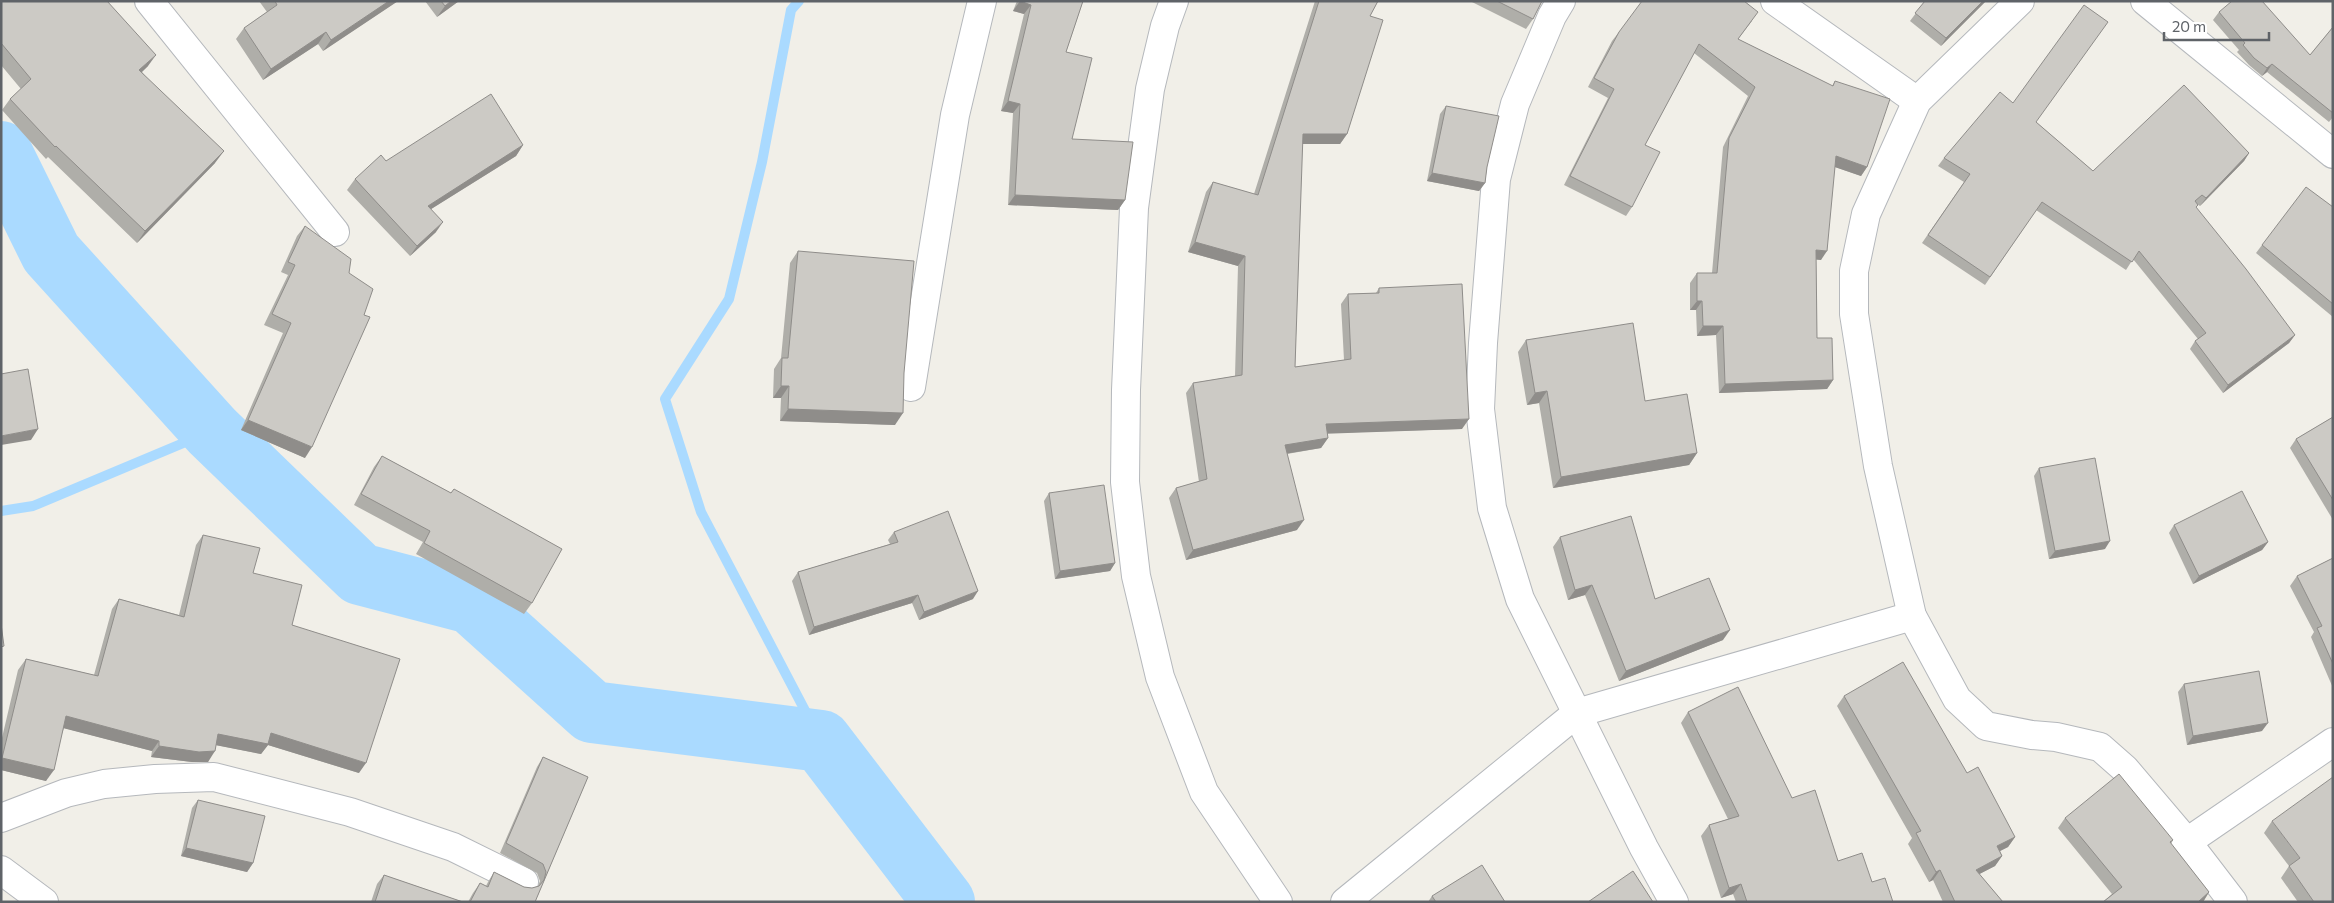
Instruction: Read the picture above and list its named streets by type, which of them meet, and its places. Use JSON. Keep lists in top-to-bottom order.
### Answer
{
  "scale_bar": "20 m"
}
